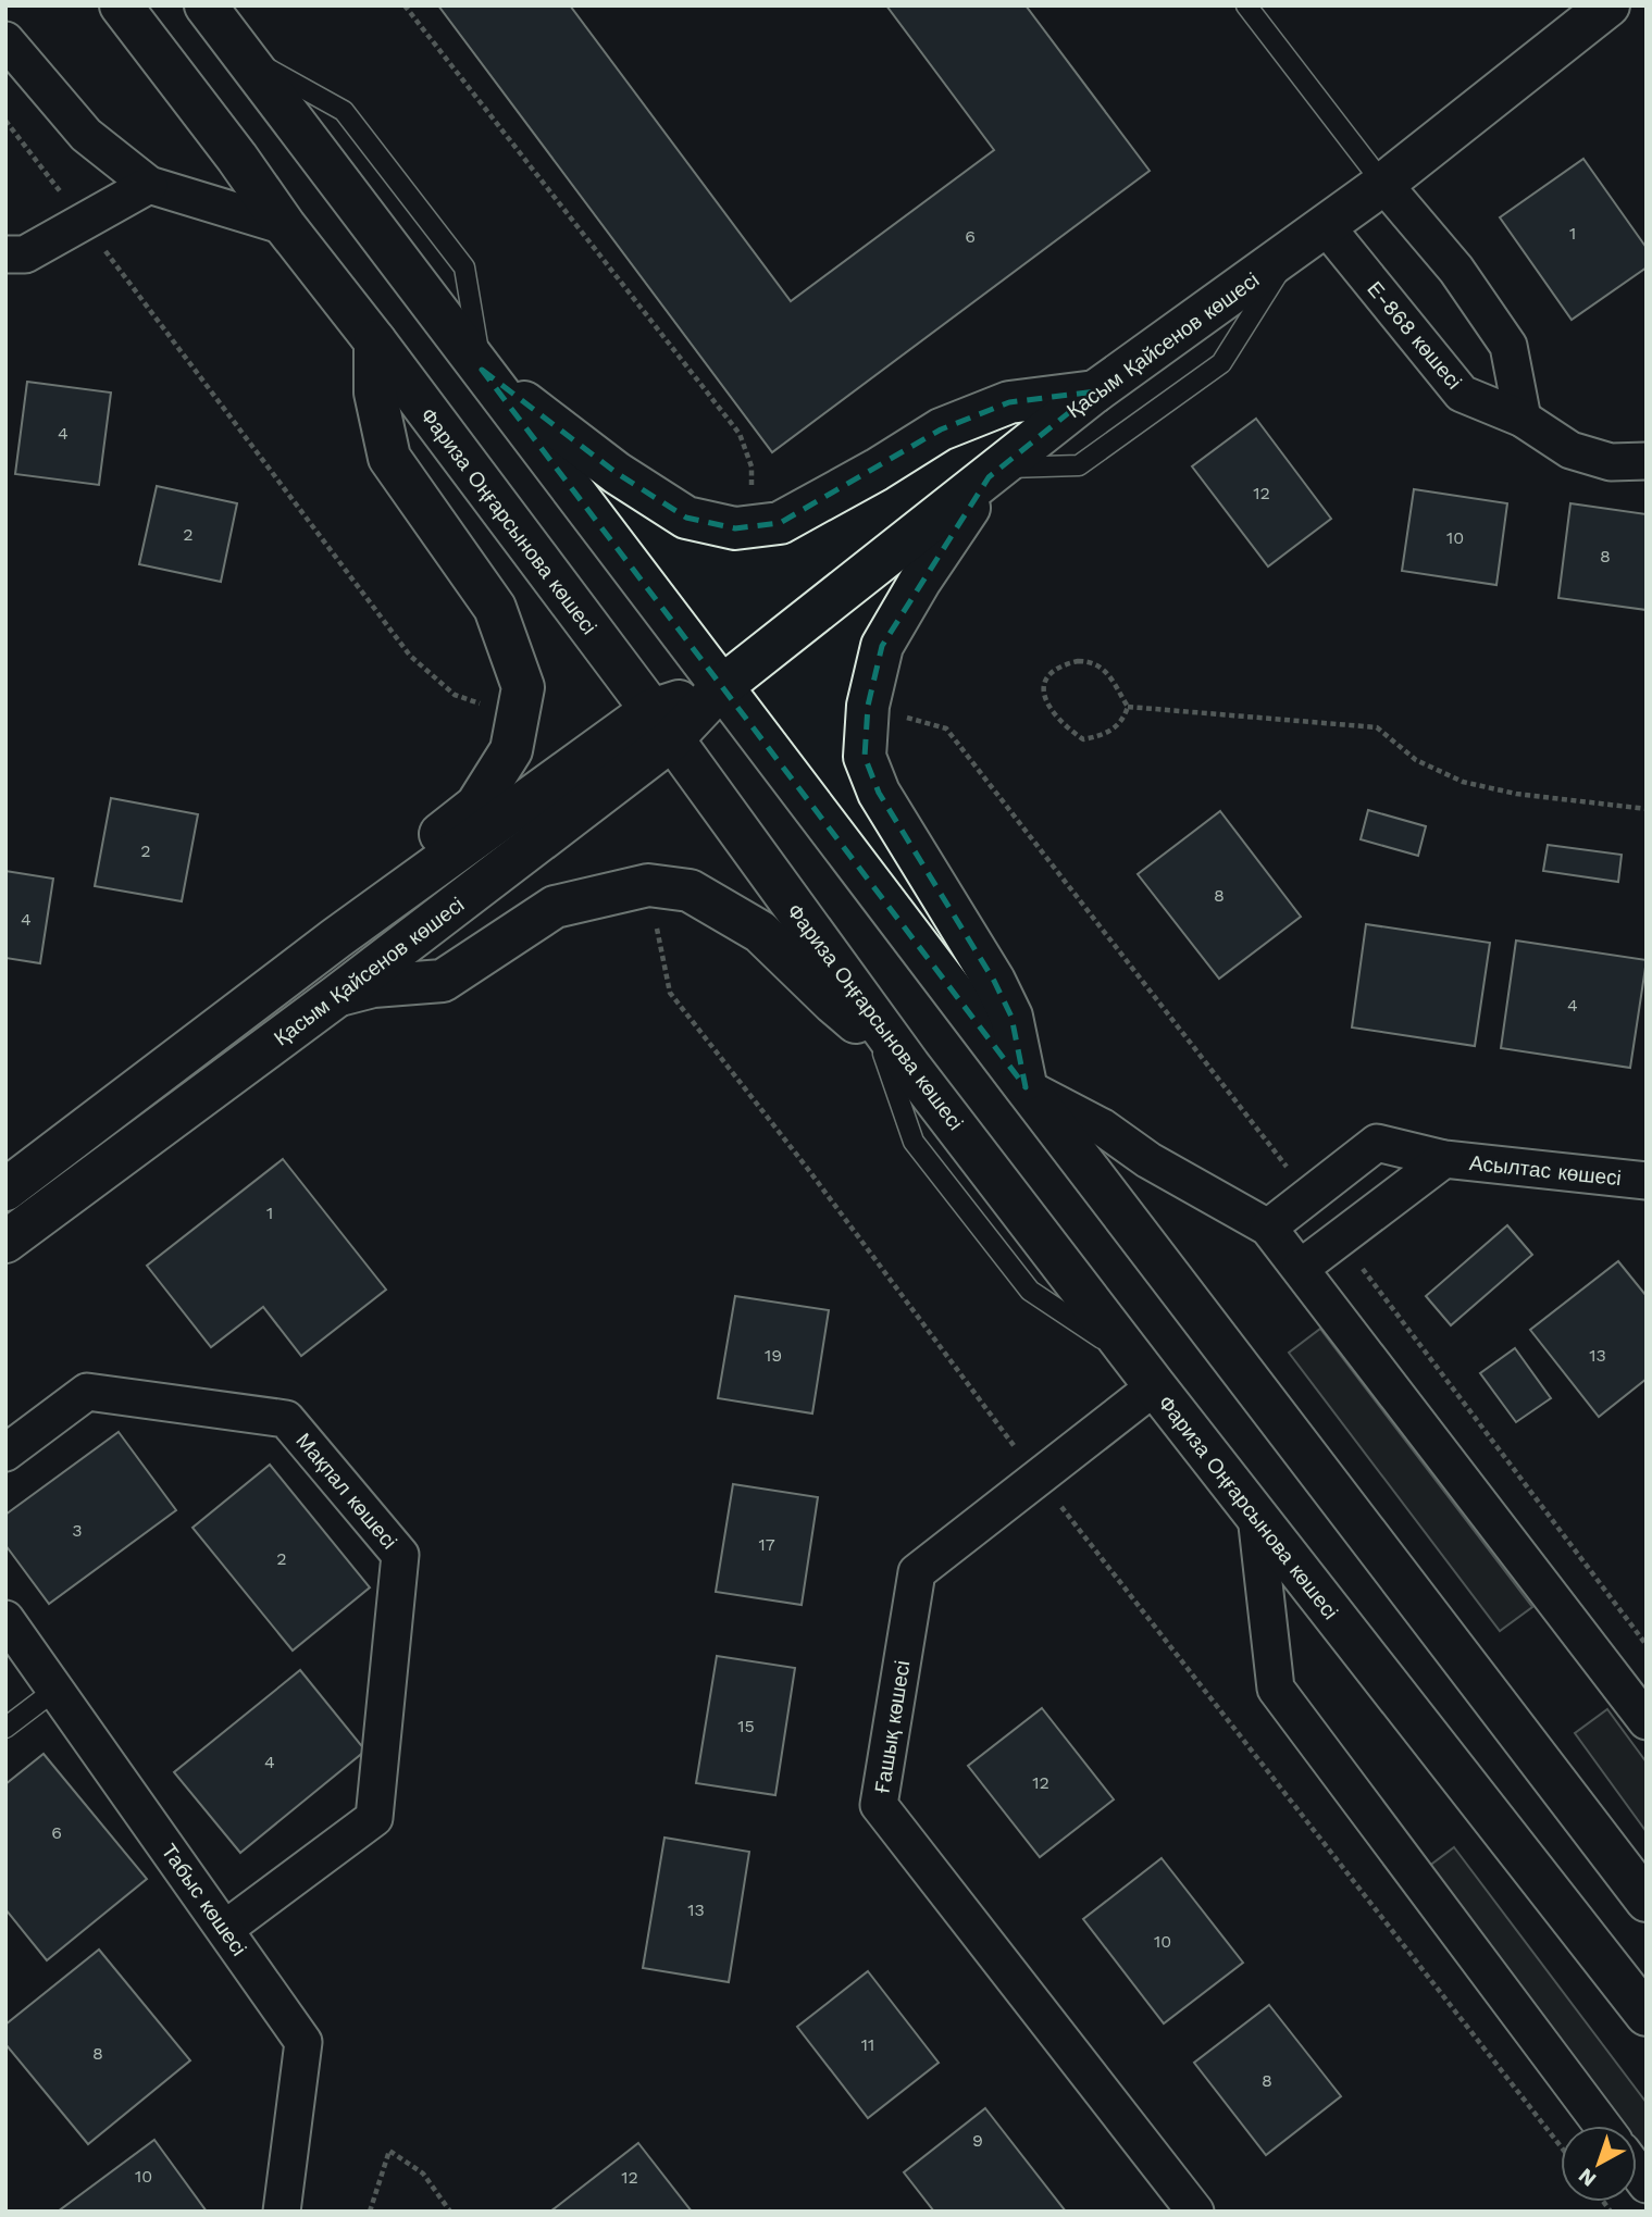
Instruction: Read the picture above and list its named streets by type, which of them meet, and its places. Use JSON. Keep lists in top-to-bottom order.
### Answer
{
  "streets": {
    "street": [
      "Е-868 көшесі",
      "Қасым Қайсенов көшесі",
      "Фариза Оңғарсынова көшесі",
      "Асылтас көшесі",
      "Мақпал көшесі",
      "Ғашық көшесі",
      "Табыс көшесі"
    ]
  },
  "crossings": [
    ["Е-868 көшесі", "Қасым Қайсенов көшесі"],
    ["Қасым Қайсенов көшесі", "Фариза Оңғарсынова көшесі"],
    ["Фариза Оңғарсынова көшесі", "Ғашық көшесі"],
    ["Мақпал көшесі", "Табыс көшесі"]
  ],
  "house_numbers": [
    "1",
    "6",
    "4",
    "12",
    "2",
    "10",
    "8",
    "2",
    "8",
    "4",
    "4",
    "1",
    "19",
    "13",
    "3",
    "17",
    "2",
    "15",
    "4",
    "12",
    "6",
    "13",
    "10",
    "11",
    "8",
    "8",
    "9",
    "10",
    "12"
  ],
  "north": "bottom left"
}
